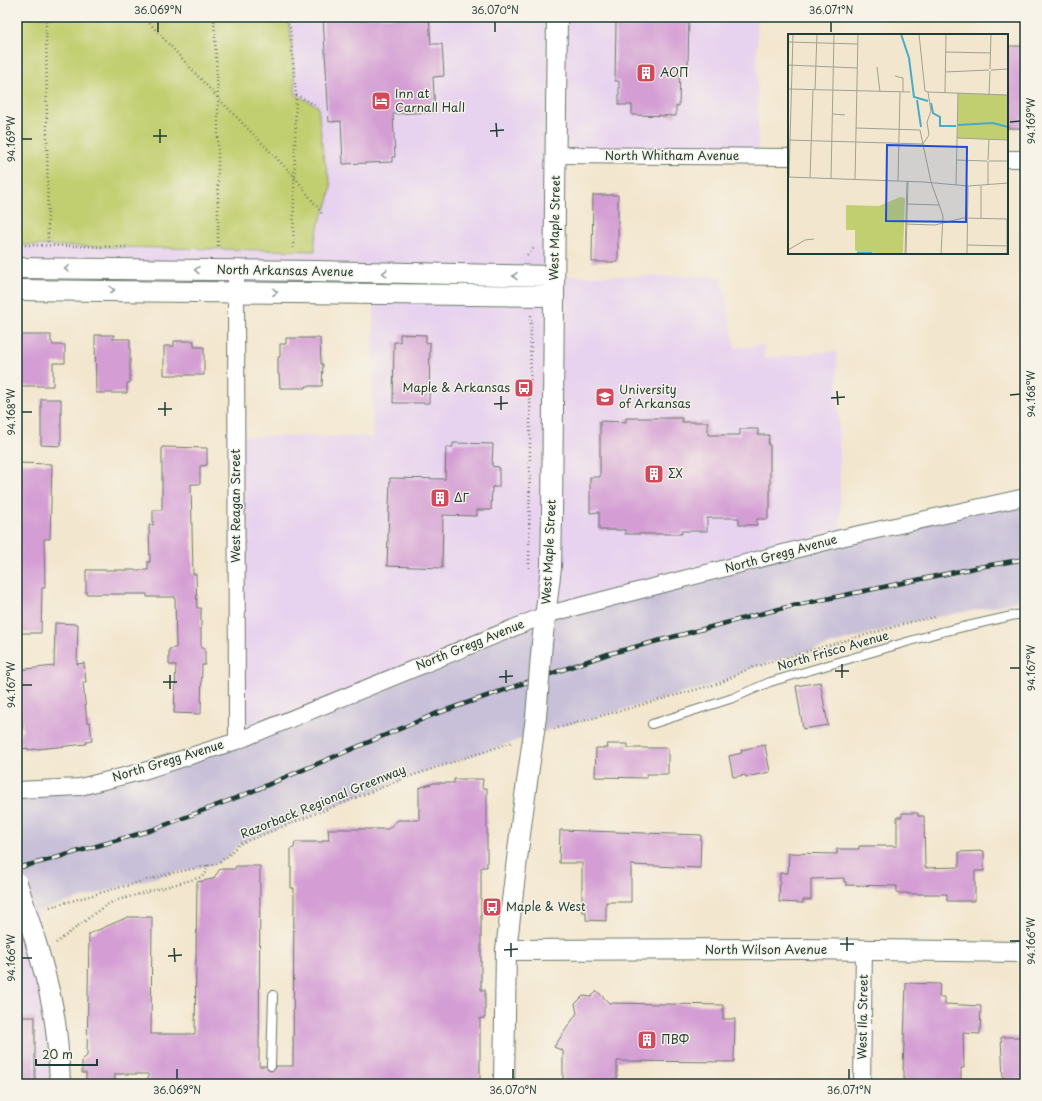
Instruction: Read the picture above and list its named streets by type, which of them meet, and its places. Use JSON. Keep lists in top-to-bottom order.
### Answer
{
  "streets": {
    "street": [
      "North Whitham Avenue",
      "West Maple Street",
      "North Arkansas Avenue",
      "West Reagan Street",
      "North Gregg Avenue",
      "North Wilson Avenue",
      "West Ila Street"
    ],
    "lane": ["North Frisco Avenue"],
    "path": ["Razorback Regional Greenway"]
  },
  "crossings": [
    ["North Whitham Avenue", "West Maple Street"],
    ["West Maple Street", "North Arkansas Avenue"],
    ["West Maple Street", "North Gregg Avenue"],
    ["West Maple Street", "Razorback Regional Greenway"],
    ["West Maple Street", "North Wilson Avenue"],
    ["North Arkansas Avenue", "West Reagan Street"],
    ["West Reagan Street", "North Gregg Avenue"],
    ["North Wilson Avenue", "West Ila Street"]
  ],
  "places": {
    "building": [
      "ΑΟΠ",
      "ΣΧ",
      "ΔΓ",
      "ΠΒΦ"
    ],
    "hotel": ["Inn at Carnall Hall"],
    "bus stop": ["Maple & Arkansas", "Maple & West"],
    "school or university": ["University of Arkansas"]
  },
  "scale_bar": "20 m",
  "coordinates": [
    "36.069°N",
    "36.070°N",
    "36.071°N",
    "94.169°W",
    "94.168°W",
    "94.167°W",
    "94.166°W"
  ]
}
